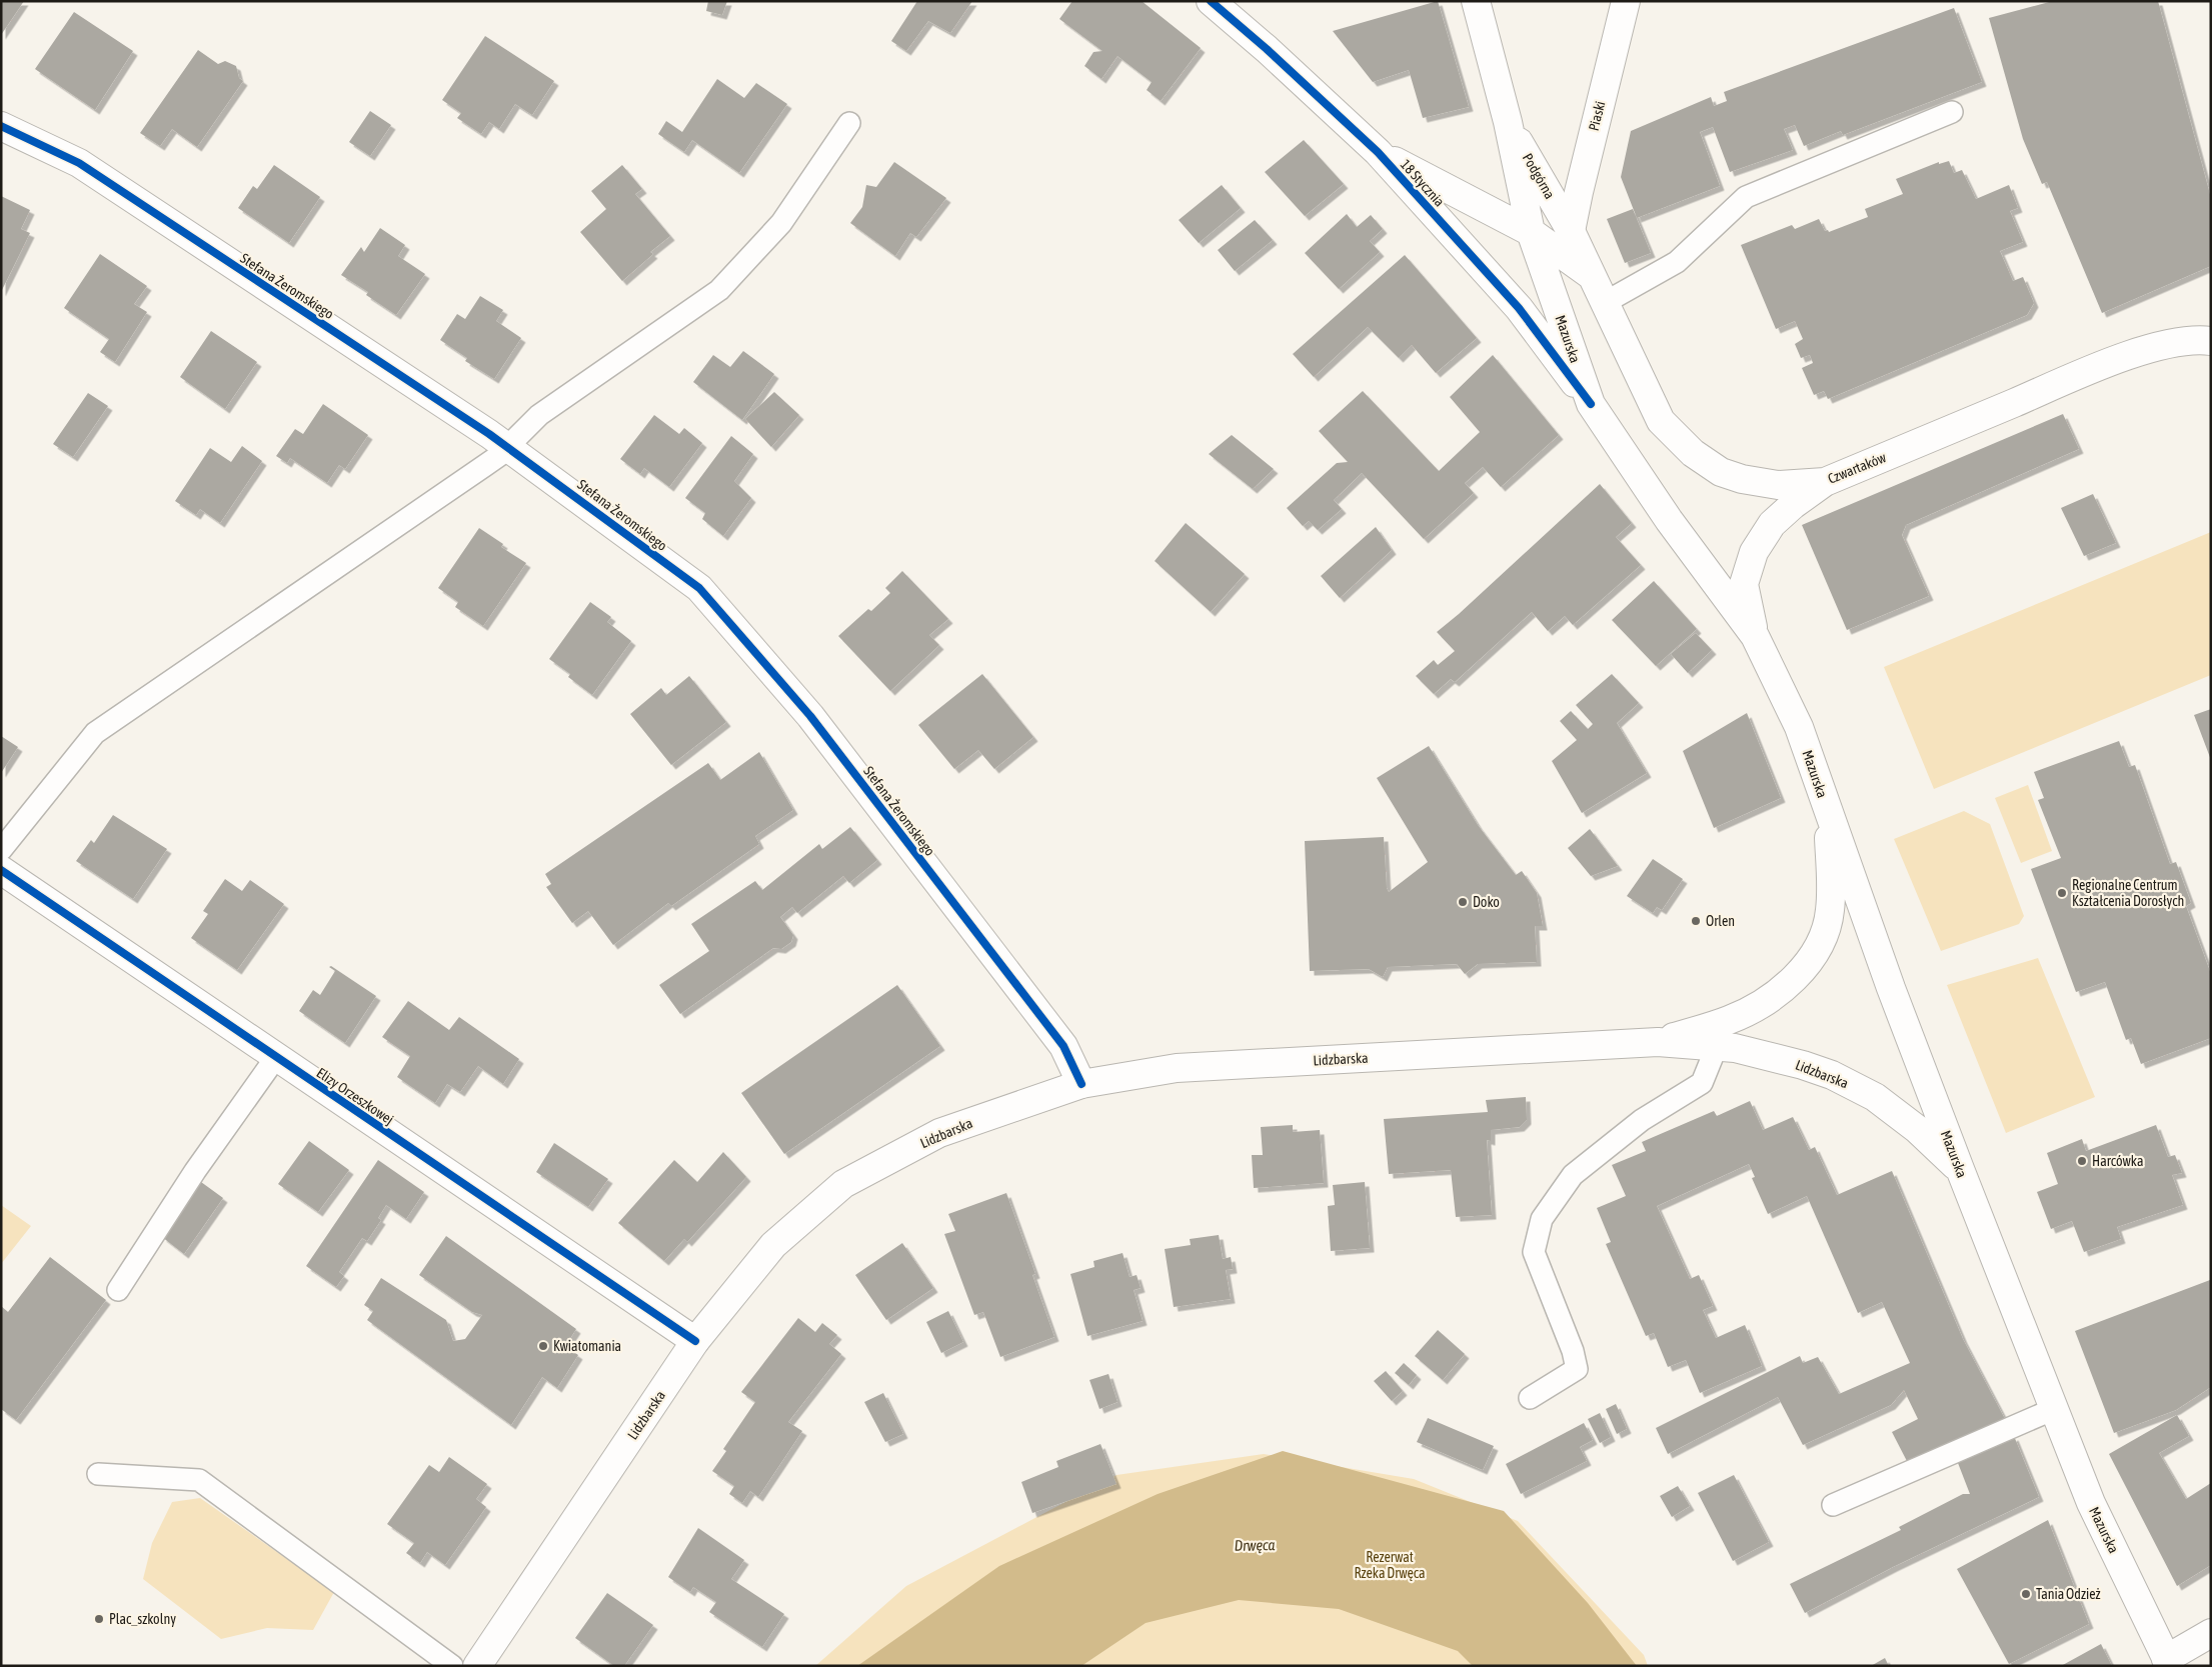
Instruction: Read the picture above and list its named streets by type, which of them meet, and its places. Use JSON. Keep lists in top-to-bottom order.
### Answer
{
  "streets": {
    "main road": [
      "Piaski",
      "Podgórna",
      "18 Stycznia",
      "Stefana Żeromskiego",
      "Mazurska",
      "Czwartaków",
      "Lidzbarska",
      "Elizy Orzeszkowej"
    ]
  },
  "crossings": [
    ["Piaski", "Podgórna"],
    ["Piaski", "Czwartaków"],
    ["Podgórna", "18 Stycznia"],
    ["Podgórna", "Mazurska"],
    ["Podgórna", "Czwartaków"],
    ["18 Stycznia", "Mazurska"],
    ["18 Stycznia", "Czwartaków"],
    ["Stefana Żeromskiego", "Lidzbarska"],
    ["Mazurska", "Czwartaków"],
    ["Mazurska", "Lidzbarska"],
    ["Lidzbarska", "Elizy Orzeszkowej"]
  ],
  "water": ["Drwęca"],
  "parks": ["Rezerwat Rzeka Drwęca"],
  "places": [
    "Regionalne Centrum Kształcenia Dorosłych",
    "Doko",
    "Orlen",
    "Harcówka",
    "Kwiatomania",
    "Tania Odzież",
    "Plac_szkolny"
  ]
}
